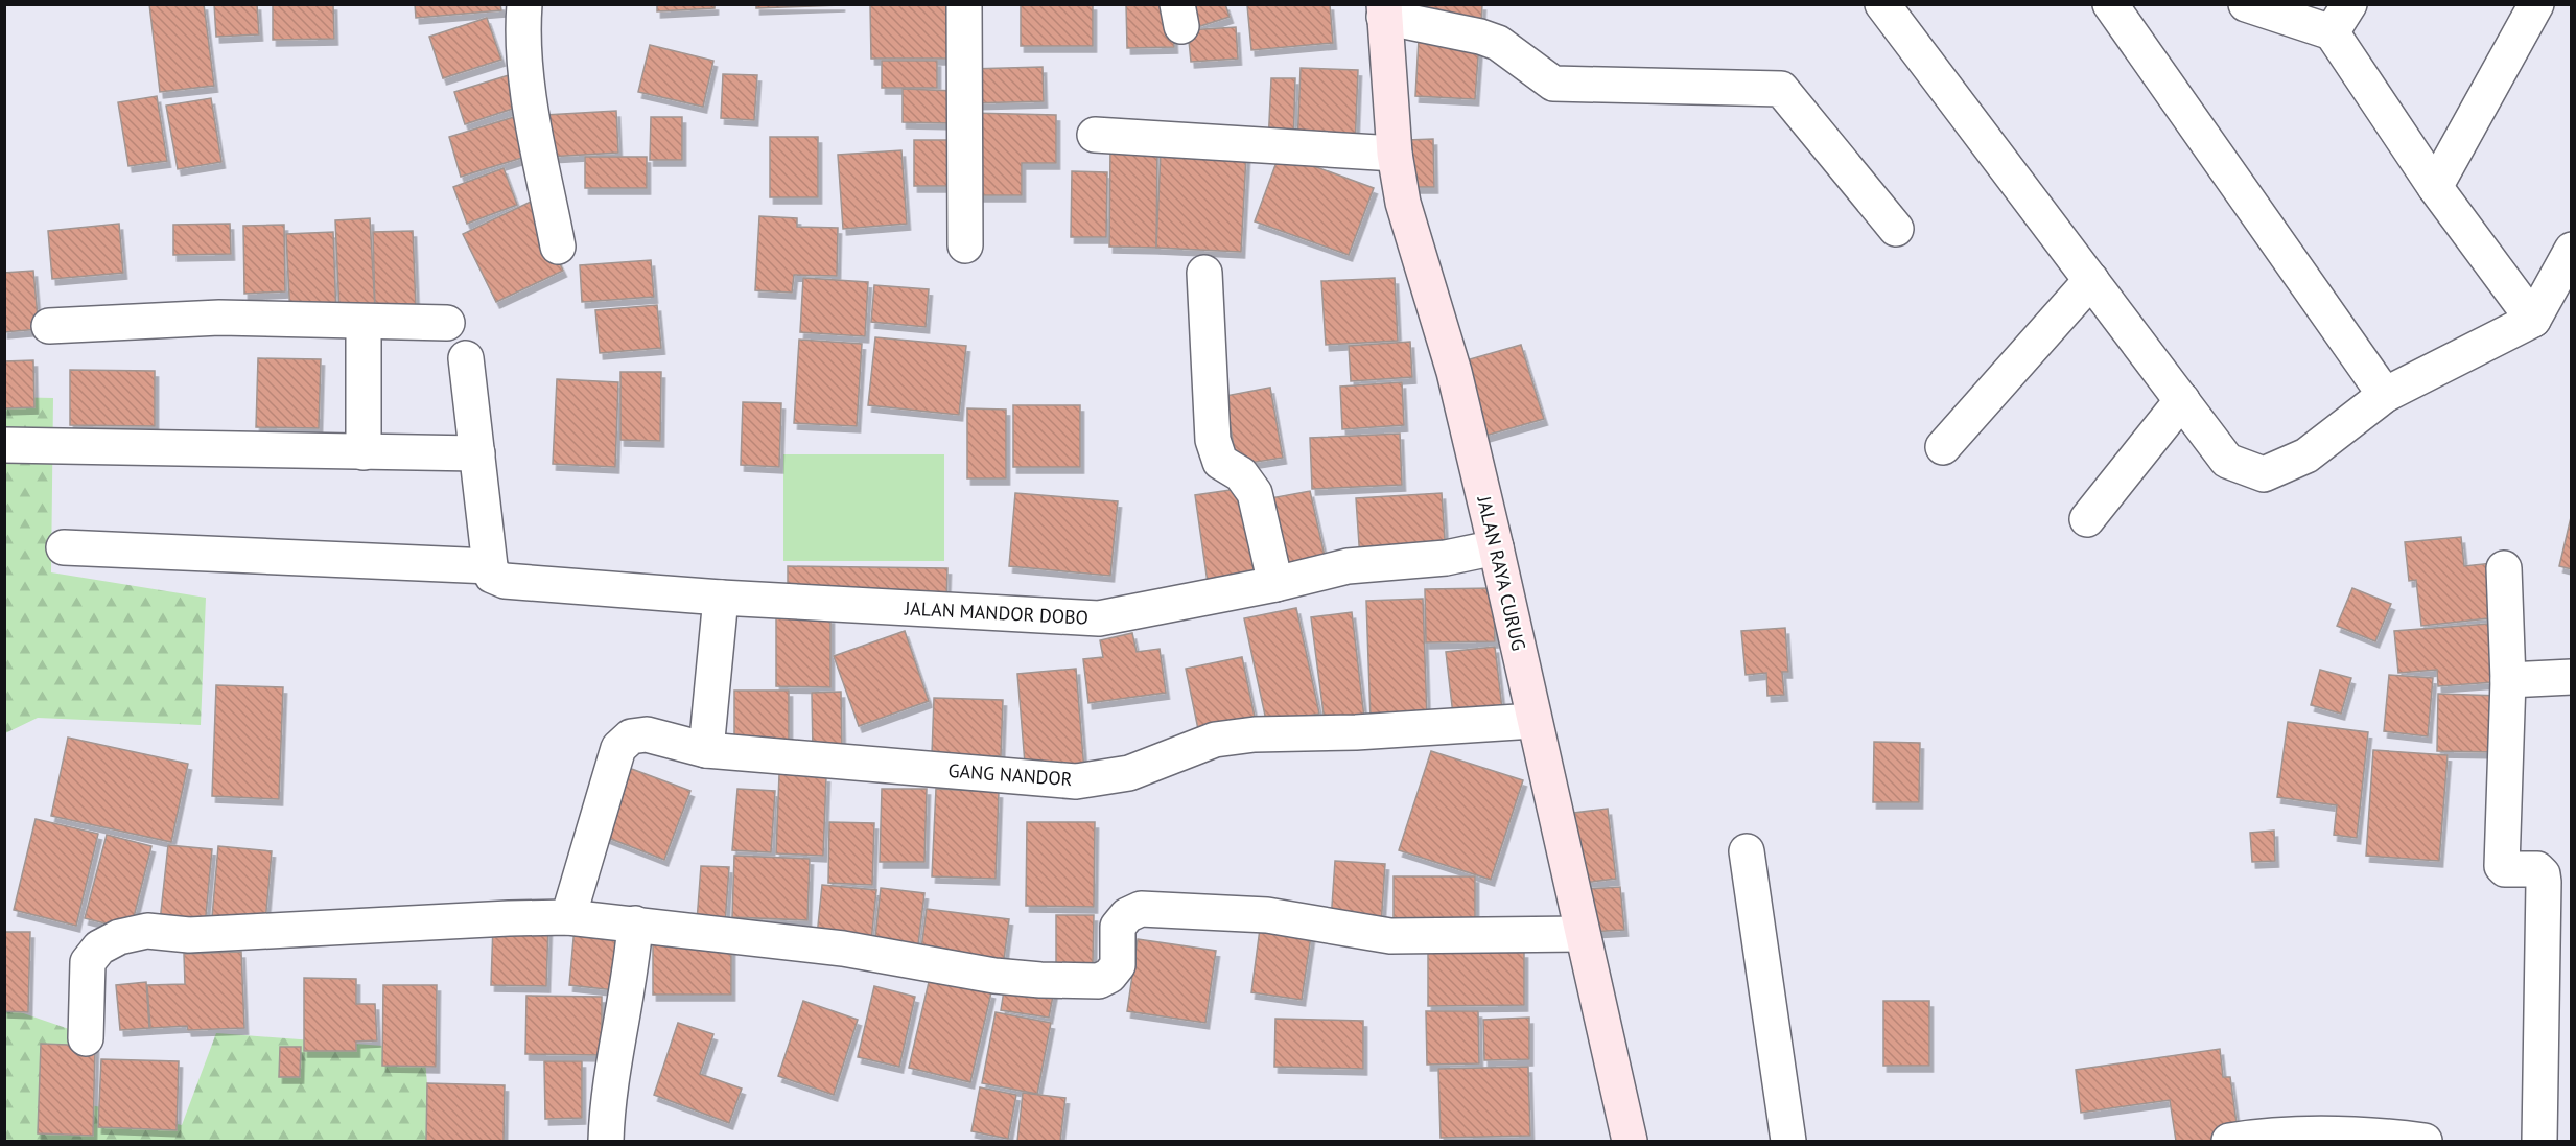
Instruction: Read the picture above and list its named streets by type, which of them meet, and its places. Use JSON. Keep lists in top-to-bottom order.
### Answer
{
  "streets": {
    "main road": ["JALAN RAYA CURUG"],
    "street": ["JALAN MANDOR DOBO", "GANG NANDOR"]
  },
  "crossings": [
    ["JALAN RAYA CURUG", "JALAN MANDOR DOBO"],
    ["JALAN RAYA CURUG", "GANG NANDOR"]
  ]
}
